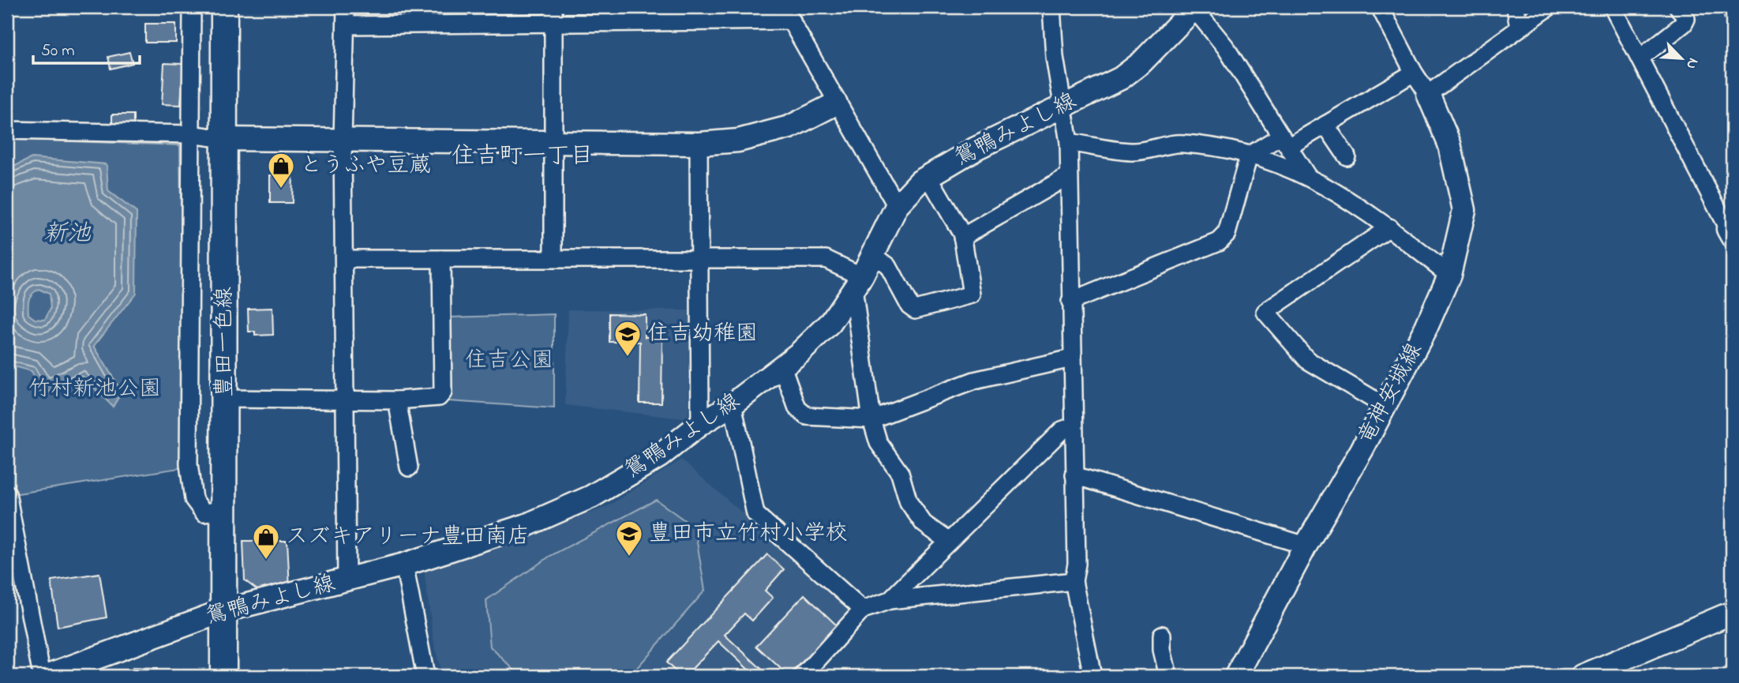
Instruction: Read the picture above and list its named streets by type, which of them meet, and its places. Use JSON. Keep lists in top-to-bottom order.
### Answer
{
  "streets": {
    "main road": ["豊田一色線"],
    "street": ["鴛鴨みよし線", "竜神安城線"]
  },
  "crossings": [
    ["鴛鴨みよし線", "豊田一色線"]
  ],
  "districts": ["住吉町一丁目"],
  "water": ["新池"],
  "parks": ["住吉公園", "竹村新池公園"],
  "places": {
    "shop": ["とうふや豆蔵", "スズキアリーナ豊田南店"],
    "school or university": ["住吉幼稚園", "豊田市立竹村小学校"]
  },
  "scale_bar": "50 m",
  "north": "bottom right"
}
